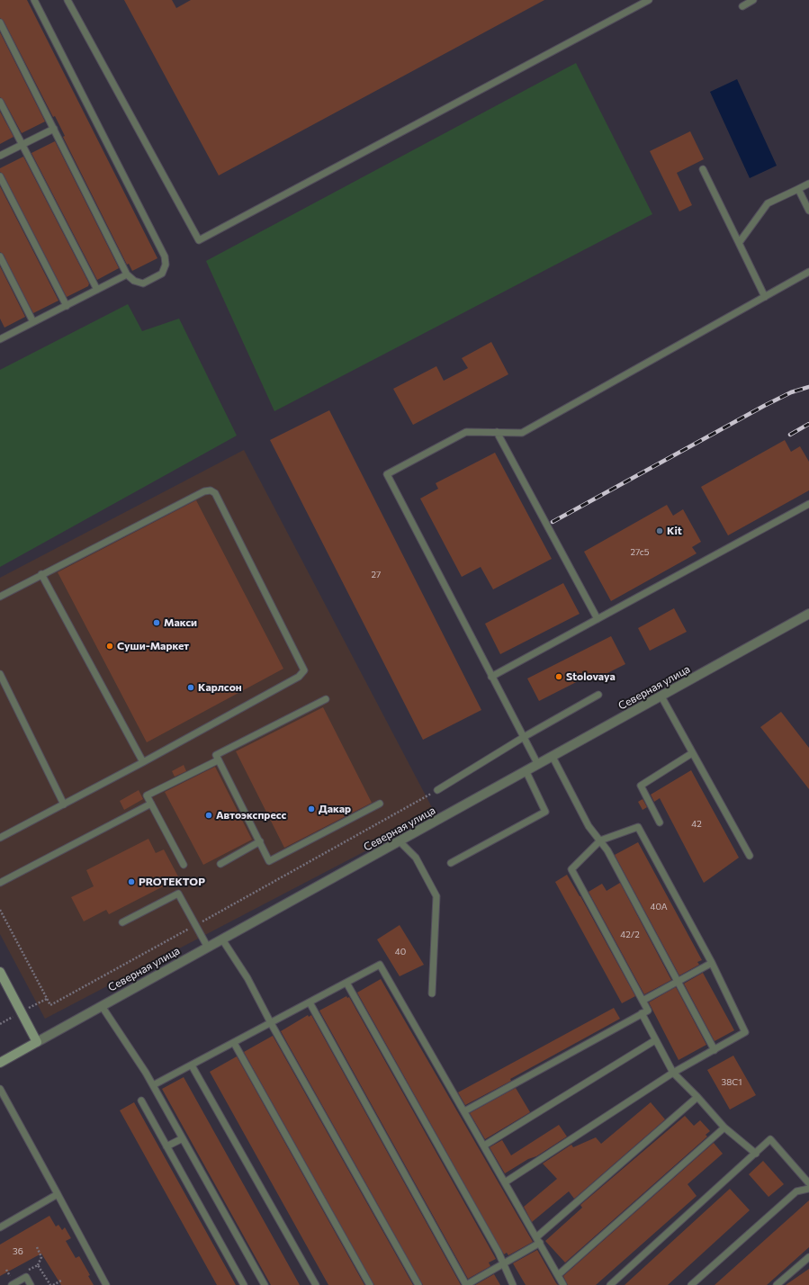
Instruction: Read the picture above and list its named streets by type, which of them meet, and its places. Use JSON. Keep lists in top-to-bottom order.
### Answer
{
  "streets": {
    "street": ["Северная улица"]
  },
  "places": [
    "Kit",
    "Макси",
    "Суши-Маркет",
    "Stolovaya",
    "Карлсон",
    "Дакар",
    "Автоэкспресс",
    "PROТЕКТОР"
  ],
  "house_numbers": [
    "27с5",
    "27",
    "42",
    "40А",
    "42/2",
    "40",
    "38С1",
    "36"
  ]
}
